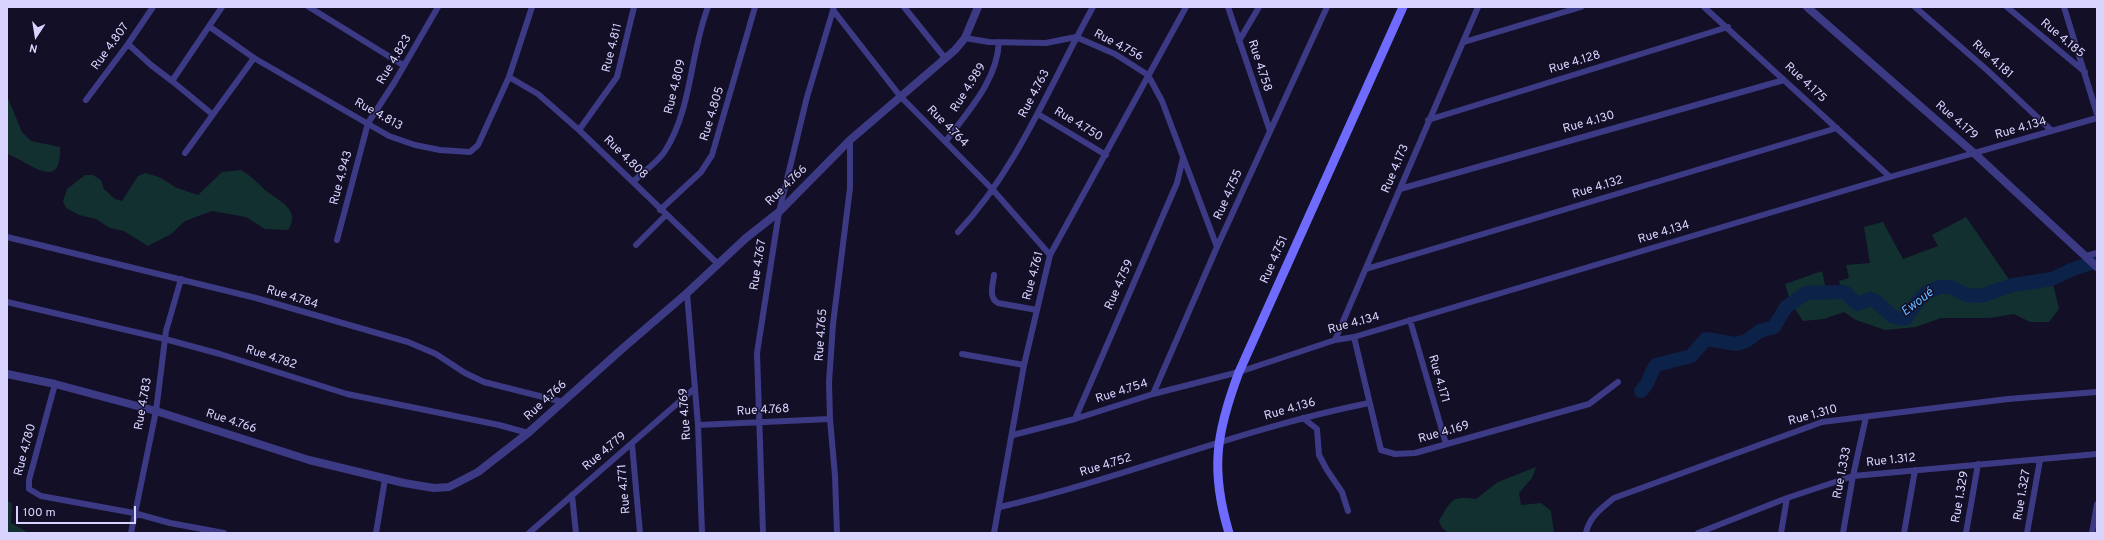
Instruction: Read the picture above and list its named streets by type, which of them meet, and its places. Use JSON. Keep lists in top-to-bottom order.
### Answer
{
  "streets": {
    "main road": ["Rue 4.751"],
    "street": [
      "Rue 4.185",
      "Rue 4.756",
      "Rue 4.807",
      "Rue 4.811",
      "Rue 4.823",
      "Rue 4.181",
      "Rue 4.128",
      "Rue 4.758",
      "Rue 4.175",
      "Rue 4.809",
      "Rue 4.989",
      "Rue 4.763",
      "Rue 4.805",
      "Rue 4.813",
      "Rue 4.179",
      "Rue 4.130",
      "Rue 4.750",
      "Rue 4.764",
      "Rue 4.134",
      "Rue 4.808",
      "Rue 4.173",
      "Rue 4.943",
      "Rue 4.766",
      "Rue 4.132",
      "Rue 4.755",
      "Rue 4.767",
      "Rue 4.761",
      "Rue 4.759",
      "Rue 4.784",
      "Rue 4.765",
      "Rue 4.782",
      "Rue 4.171",
      "Rue 4.754",
      "Rue 4.783",
      "Rue 4.136",
      "Rue 4.768",
      "Rue 4.769",
      "Rue 1.310",
      "Rue 4.169",
      "Rue 4.780",
      "Rue 4.779",
      "Rue 1.312",
      "Rue 4.752",
      "Rue 1.333",
      "Rue 4.771",
      "Rue 1.327",
      "Rue 1.329"
    ]
  },
  "crossings": [
    ["Rue 4.756", "Rue 4.989"],
    ["Rue 4.756", "Rue 4.763"],
    ["Rue 4.756", "Rue 4.766"],
    ["Rue 4.756", "Rue 4.755"],
    ["Rue 4.756", "Rue 4.761"],
    ["Rue 4.756", "Rue 4.759"],
    ["Rue 4.811", "Rue 4.808"],
    ["Rue 4.823", "Rue 4.813"],
    ["Rue 4.823", "Rue 4.943"],
    ["Rue 4.181", "Rue 4.134"],
    ["Rue 4.128", "Rue 4.175"],
    ["Rue 4.128", "Rue 4.173"],
    ["Rue 4.758", "Rue 4.755"],
    ["Rue 4.175", "Rue 4.130"],
    ["Rue 4.175", "Rue 4.134"],
    ["Rue 4.175", "Rue 4.132"],
    ["Rue 4.809", "Rue 4.808"],
    ["Rue 4.989", "Rue 4.764"],
    ["Rue 4.763", "Rue 4.750"],
    ["Rue 4.763", "Rue 4.764"],
    ["Rue 4.805", "Rue 4.808"],
    ["Rue 4.813", "Rue 4.808"],
    ["Rue 4.813", "Rue 4.943"],
    ["Rue 4.179", "Rue 4.134"],
    ["Rue 4.130", "Rue 4.173"],
    ["Rue 4.750", "Rue 4.761"],
    ["Rue 4.764", "Rue 4.766"],
    ["Rue 4.764", "Rue 4.767"],
    ["Rue 4.764", "Rue 4.761"],
    ["Rue 4.134", "Rue 4.173"],
    ["Rue 4.134", "Rue 4.751"],
    ["Rue 4.134", "Rue 4.171"],
    ["Rue 4.134", "Rue 4.754"],
    ["Rue 4.134", "Rue 4.169"],
    ["Rue 4.808", "Rue 4.766"],
    ["Rue 4.173", "Rue 4.132"],
    ["Rue 4.766", "Rue 4.767"],
    ["Rue 4.766", "Rue 4.784"],
    ["Rue 4.766", "Rue 4.765"],
    ["Rue 4.766", "Rue 4.782"],
    ["Rue 4.766", "Rue 4.783"],
    ["Rue 4.766", "Rue 4.769"],
    ["Rue 4.766", "Rue 4.780"],
    ["Rue 4.755", "Rue 4.754"],
    ["Rue 4.751", "Rue 4.754"],
    ["Rue 4.751", "Rue 4.136"],
    ["Rue 4.751", "Rue 4.752"],
    ["Rue 4.767", "Rue 4.768"],
    ["Rue 4.761", "Rue 4.754"],
    ["Rue 4.761", "Rue 4.752"],
    ["Rue 4.759", "Rue 4.754"],
    ["Rue 4.784", "Rue 4.783"],
    ["Rue 4.765", "Rue 4.768"],
    ["Rue 4.782", "Rue 4.783"],
    ["Rue 4.171", "Rue 4.169"],
    ["Rue 4.783", "Rue 4.780"],
    ["Rue 4.136", "Rue 4.169"],
    ["Rue 4.136", "Rue 4.752"],
    ["Rue 4.768", "Rue 4.769"],
    ["Rue 4.769", "Rue 4.779"],
    ["Rue 1.310", "Rue 1.333"],
    ["Rue 4.779", "Rue 4.771"],
    ["Rue 1.312", "Rue 1.333"],
    ["Rue 1.312", "Rue 1.327"],
    ["Rue 1.312", "Rue 1.329"]
  ],
  "water": ["Ewoué"],
  "scale_bar": "100 m",
  "north": "bottom"
}
